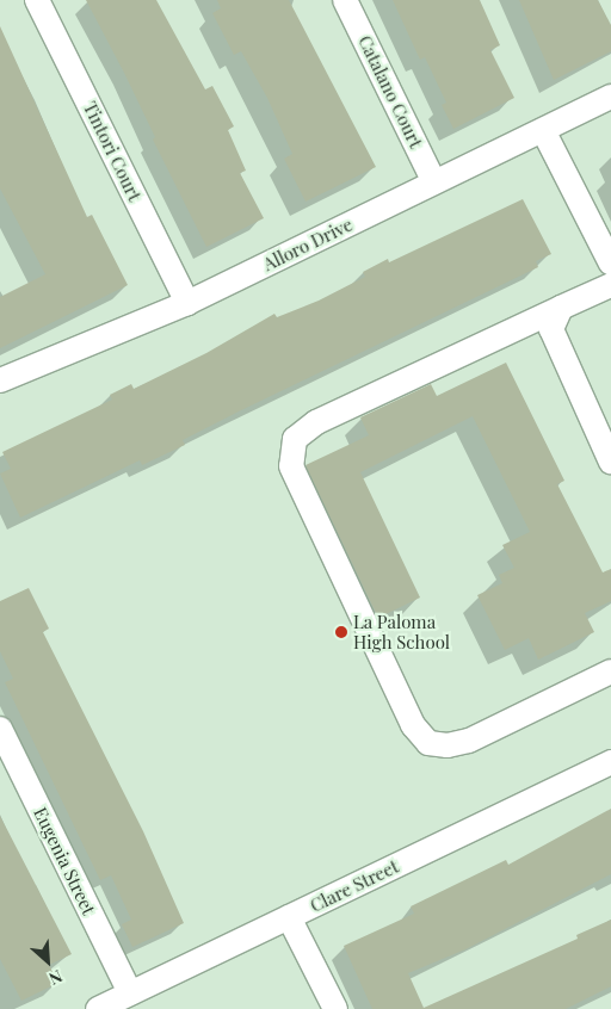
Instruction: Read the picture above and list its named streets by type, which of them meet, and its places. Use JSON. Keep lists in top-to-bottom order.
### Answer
{
  "streets": {
    "street": [
      "Catalano Court",
      "Tintori Court",
      "Alloro Drive",
      "Eugenia Street",
      "Clare Street"
    ]
  },
  "crossings": [
    ["Catalano Court", "Alloro Drive"],
    ["Tintori Court", "Alloro Drive"],
    ["Eugenia Street", "Clare Street"]
  ],
  "places": ["La Paloma High School"],
  "north": "bottom right"
}
